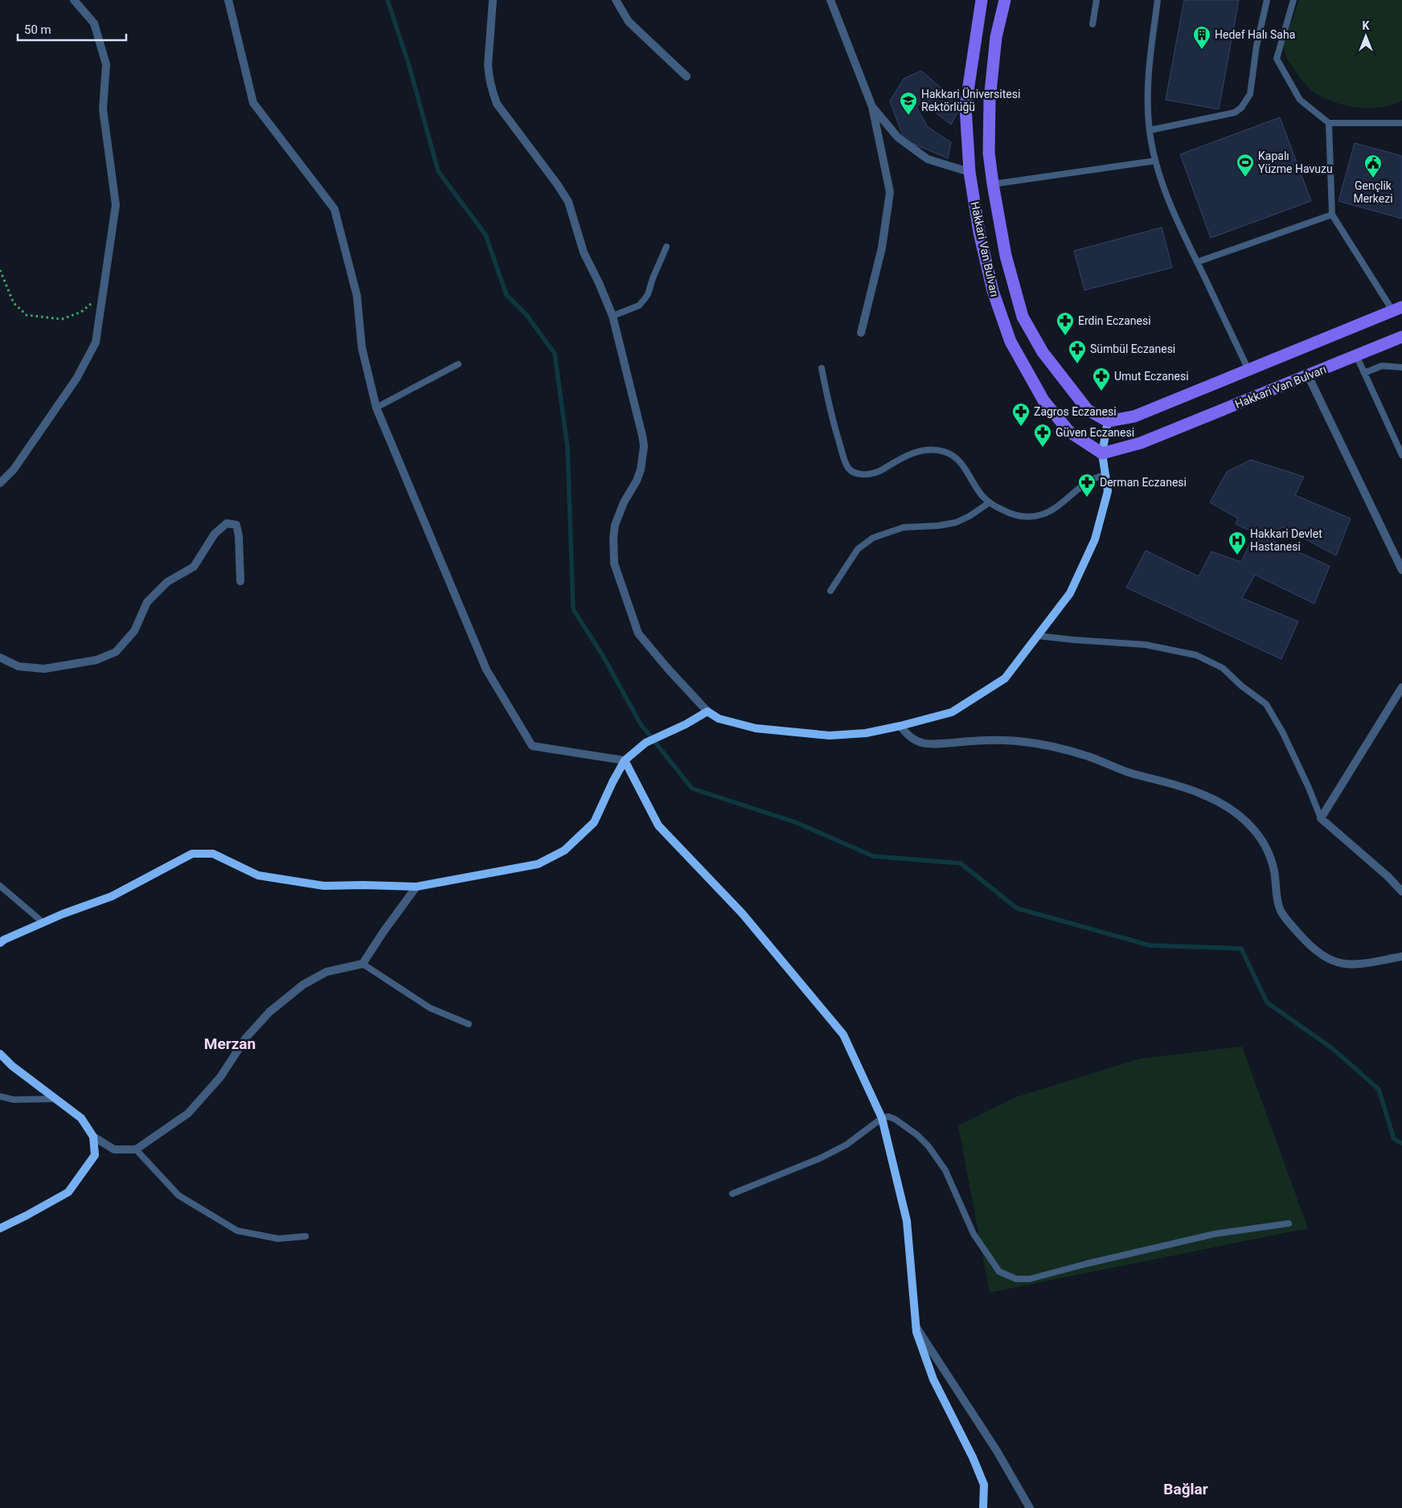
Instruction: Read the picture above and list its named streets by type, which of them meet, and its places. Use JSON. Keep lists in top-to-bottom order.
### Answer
{
  "streets": {
    "main road": ["Hakkari Van Bulvarı"]
  },
  "districts": ["Merzan", "Bağlar"],
  "places": {
    "building": ["Hedef Halı Saha"],
    "school or university": ["Hakkari Üniversitesi Rektörlüğü"],
    "sports": ["Kapalı Yüzme Havuzu"],
    "public building": ["Gençlik Merkezi"],
    "pharmacy": [
      "Erdin Eczanesi",
      "Sümbül Eczanesi",
      "Umut Eczanesi",
      "Zagros Eczanesi",
      "Güven Eczanesi",
      "Derman Eczanesi"
    ],
    "hospital": ["Hakkari Devlet Hastanesi"]
  },
  "scale_bar": "50 m",
  "north": "top"
}
